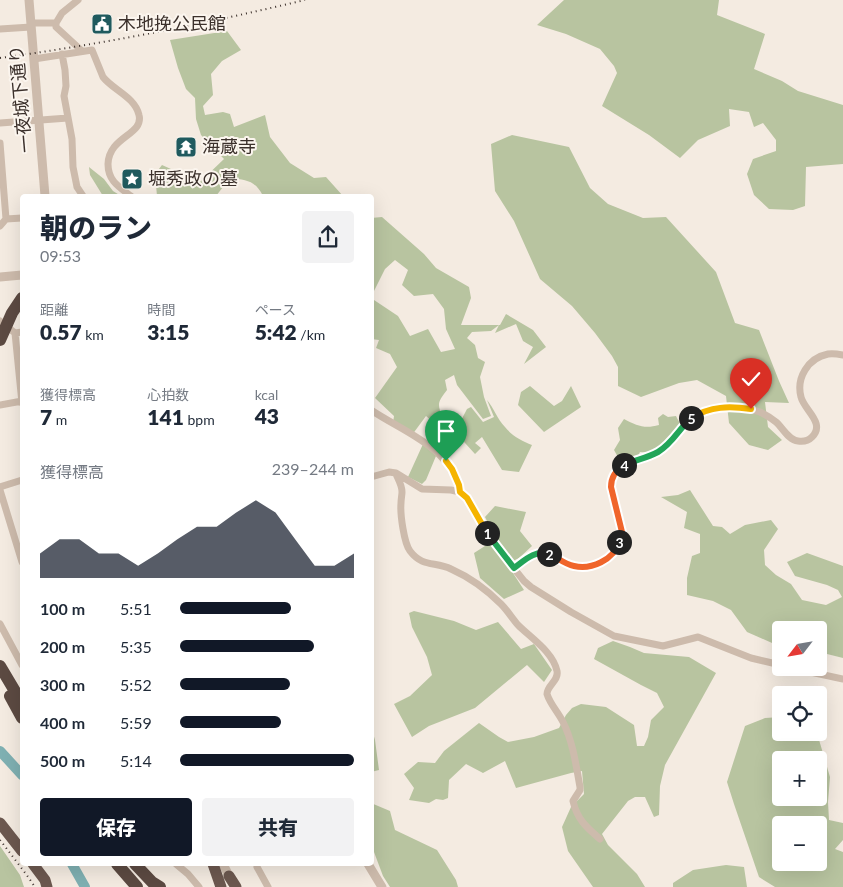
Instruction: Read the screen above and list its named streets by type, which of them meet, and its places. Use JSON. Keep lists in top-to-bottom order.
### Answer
{
  "streets": {
    "street": ["一夜城下通り"]
  },
  "places": {
    "public building": ["木地挽公民館"],
    "temple": ["海蔵寺"],
    "place": ["堀秀政の墓"]
  },
  "north": "bottom left",
  "page": {
    "heading": ["朝のラン", "09:53"],
    "stats": [
      ["距離", "0.57 km"],
      ["時間", "3:15"],
      ["ペース", "5:42 /km"],
      ["獲得標高", "7 m"],
      ["心拍数", "141 bpm"],
      ["kcal", "43"]
    ],
    "pins": [
      "5",
      "4",
      "1",
      "3",
      "2"
    ],
    "chart": ["獲得標高", "239–244 m"],
    "list": [
      {
        "name": "100 m",
        "note": "5:51"
      },
      {
        "name": "200 m",
        "note": "5:35"
      },
      {
        "name": "300 m",
        "note": "5:52"
      },
      {
        "name": "400 m",
        "note": "5:59"
      },
      {
        "name": "500 m",
        "note": "5:14"
      }
    ],
    "map_buttons": ["+", "−"],
    "buttons": ["保存", "共有"]
  }
}
